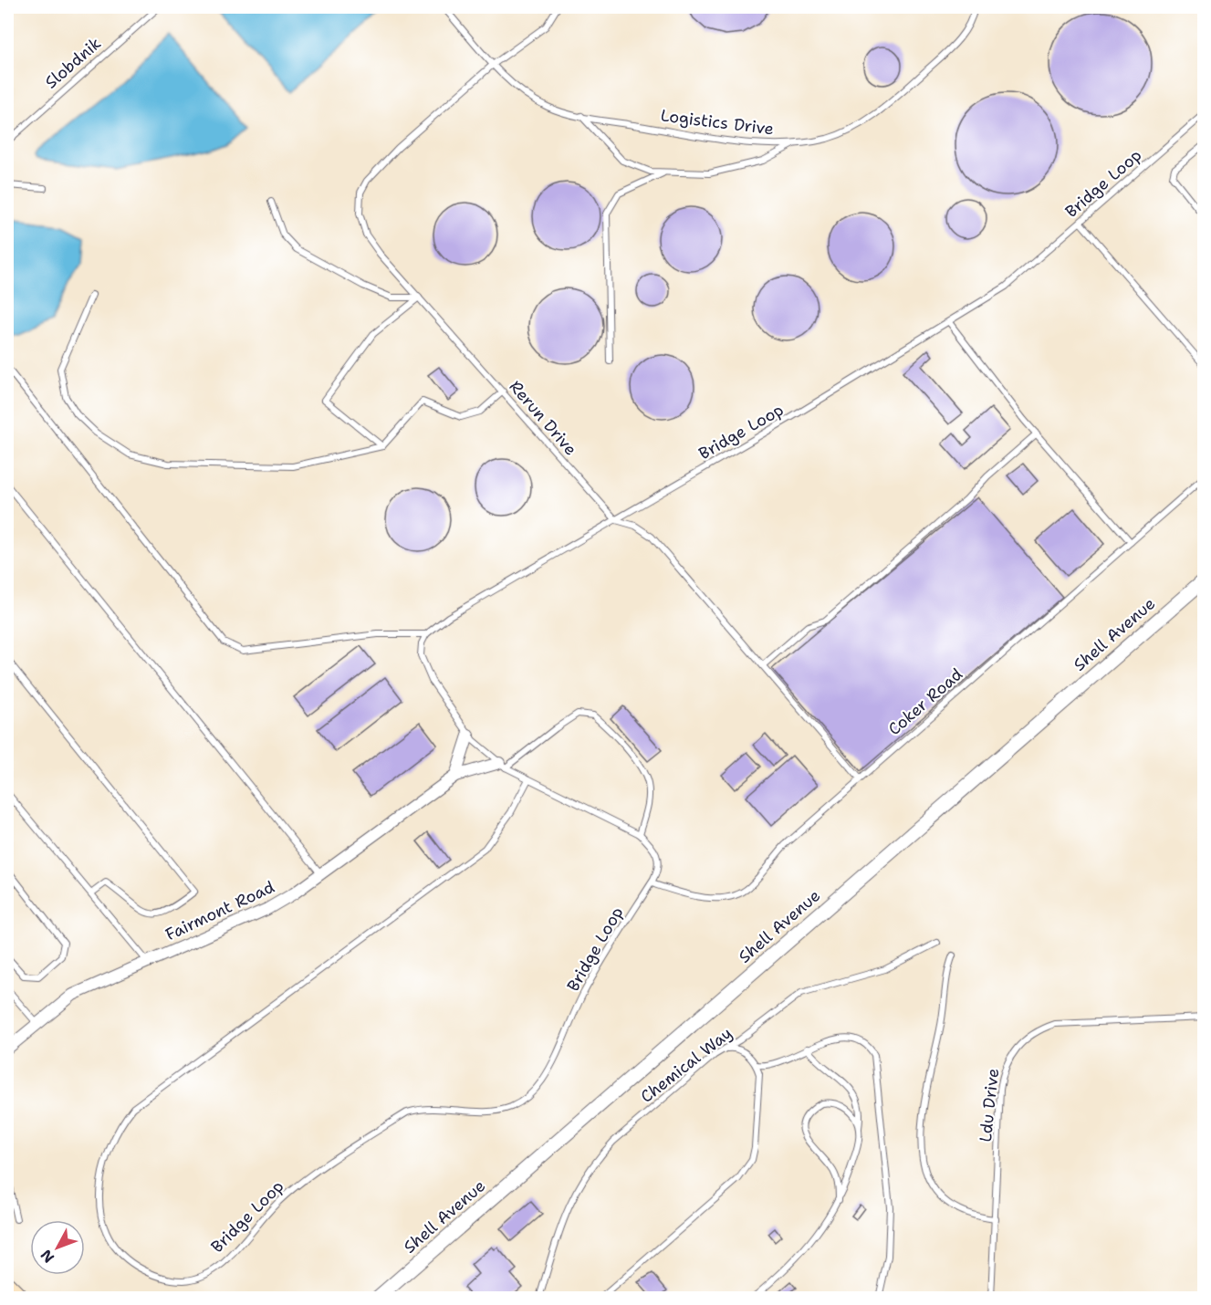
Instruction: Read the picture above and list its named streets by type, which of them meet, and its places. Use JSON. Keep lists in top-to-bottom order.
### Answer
{
  "streets": {
    "street": ["Shell Avenue", "Fairmont Road"],
    "lane": [
      "Slobdnik",
      "Logistics Drive",
      "Bridge Loop",
      "Rerun Drive",
      "Coker Road",
      "Chemical Way",
      "Ldu Drive"
    ]
  },
  "crossings": [
    ["Logistics Drive", "Rerun Drive"],
    ["Bridge Loop", "Rerun Drive"],
    ["Bridge Loop", "Coker Road"],
    ["Bridge Loop", "Fairmont Road"],
    ["Rerun Drive", "Coker Road"]
  ],
  "north": "bottom left"
}
